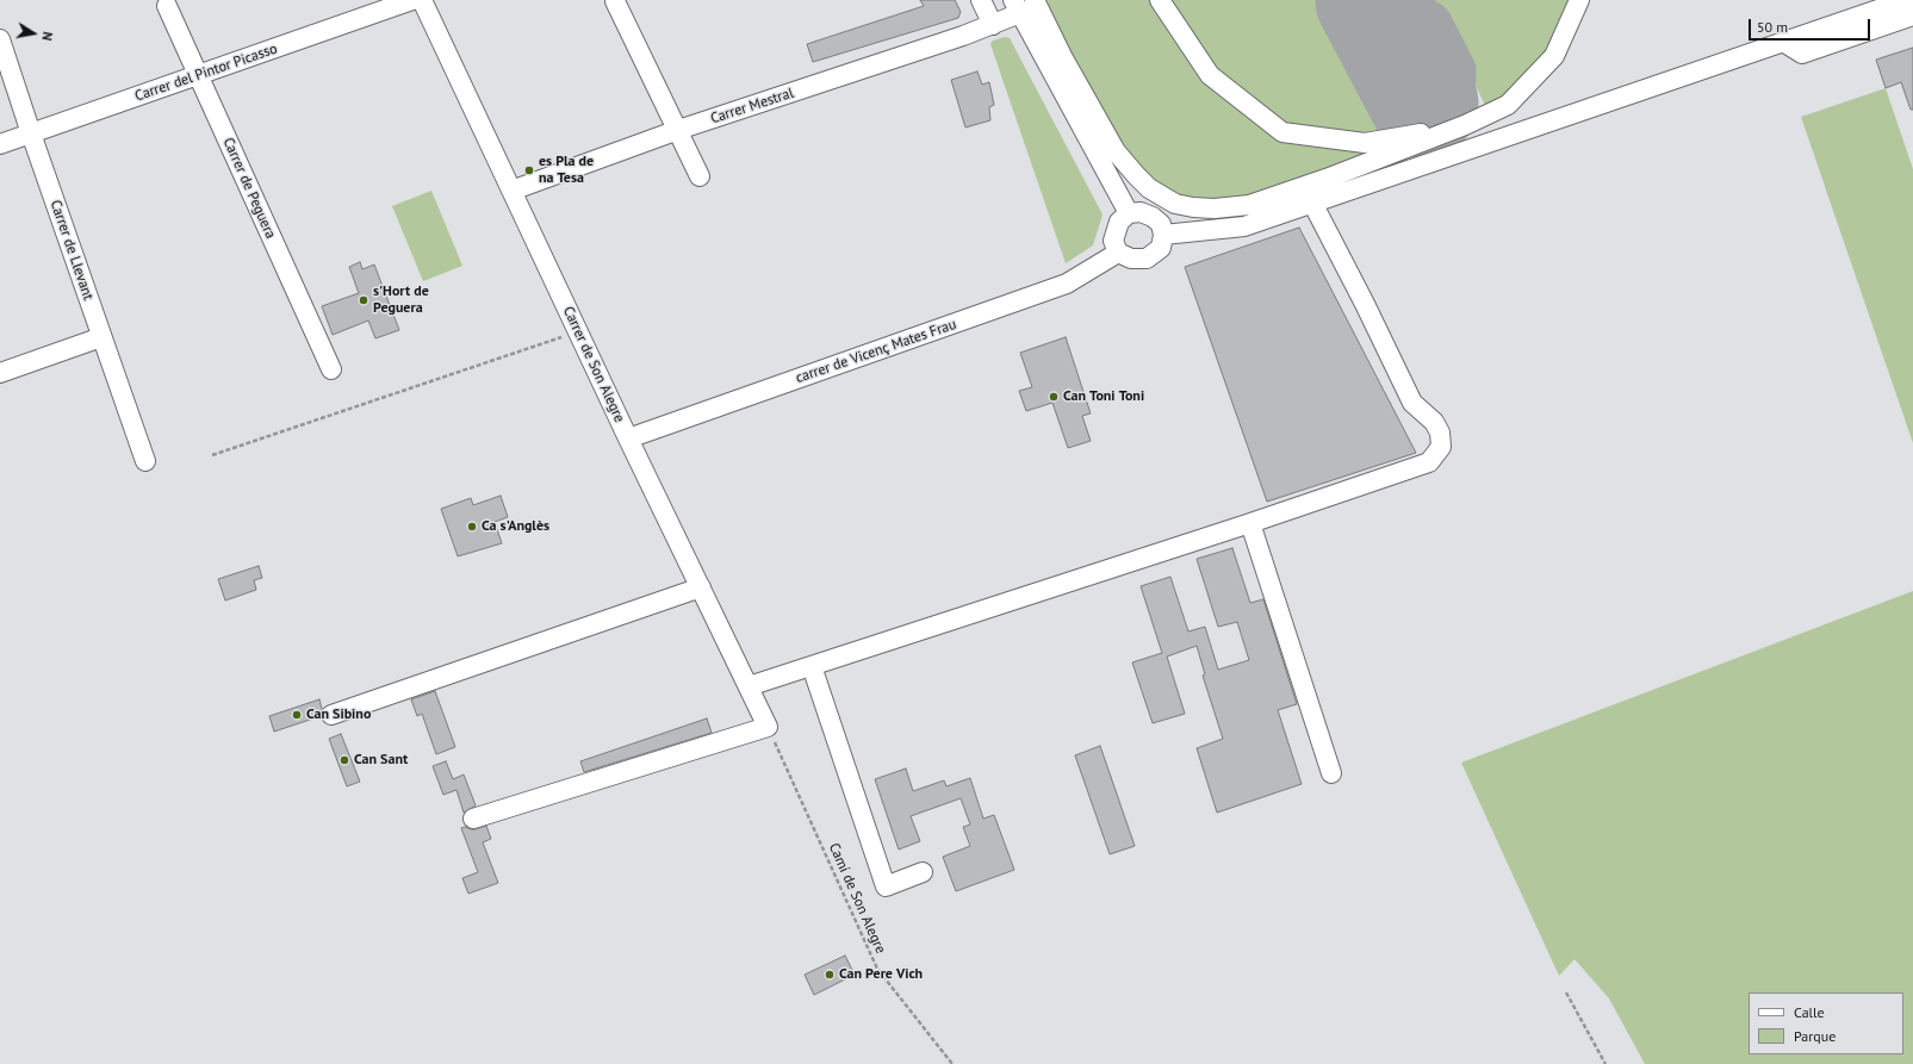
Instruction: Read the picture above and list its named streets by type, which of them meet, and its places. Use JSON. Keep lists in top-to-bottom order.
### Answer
{
  "streets": {
    "street": [
      "Carrer del Pintor Picasso",
      "Carrer Mestral",
      "Carrer de Peguera",
      "Carrer de Llevant",
      "carrer de Vicenç Mates Frau",
      "Carrer de Son Alegre"
    ],
    "path": ["Camí de Son Alegre"]
  },
  "crossings": [
    ["Carrer del Pintor Picasso", "Carrer de Peguera"],
    ["Carrer del Pintor Picasso", "Carrer de Llevant"],
    ["Carrer Mestral", "Carrer de Son Alegre"],
    ["carrer de Vicenç Mates Frau", "Carrer de Son Alegre"],
    ["Carrer de Son Alegre", "Camí de Son Alegre"]
  ],
  "places": [
    "es Pla de na Tesa",
    "s'Hort de Peguera",
    "Can Toni Toni",
    "Ca s'Anglès",
    "Can Sibino",
    "Can Sant",
    "Can Pere Vich"
  ],
  "legend": ["Calle", "Parque"],
  "scale_bar": "50 m",
  "north": "right"
}
